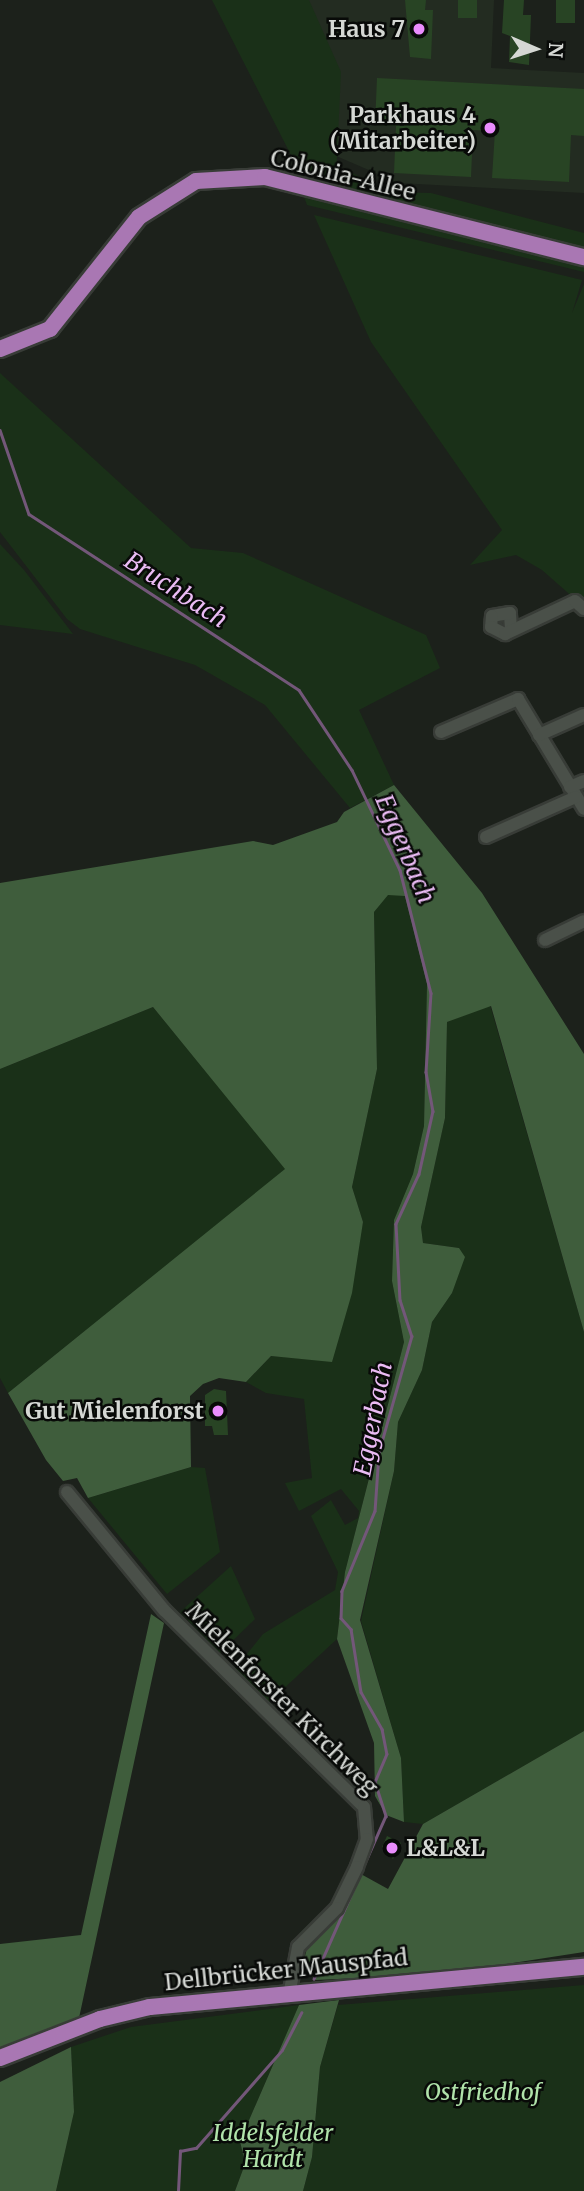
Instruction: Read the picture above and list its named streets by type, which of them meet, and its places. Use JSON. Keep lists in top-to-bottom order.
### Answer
{
  "streets": {
    "main road": ["Colonia-Allee", "Dellbrücker Mauspfad"],
    "street": ["Mielenforster Kirchweg"]
  },
  "crossings": [
    ["Mielenforster Kirchweg", "Dellbrücker Mauspfad"]
  ],
  "water": ["Bruchbach", "Eggerbach"],
  "parks": ["Ostfriedhof", "Iddelsfelder Hardt"],
  "places": [
    "Haus 7",
    "Parkhaus 4 (Mitarbeiter)",
    "Gut Mielenforst",
    "L&L&L"
  ],
  "north": "right"
}
